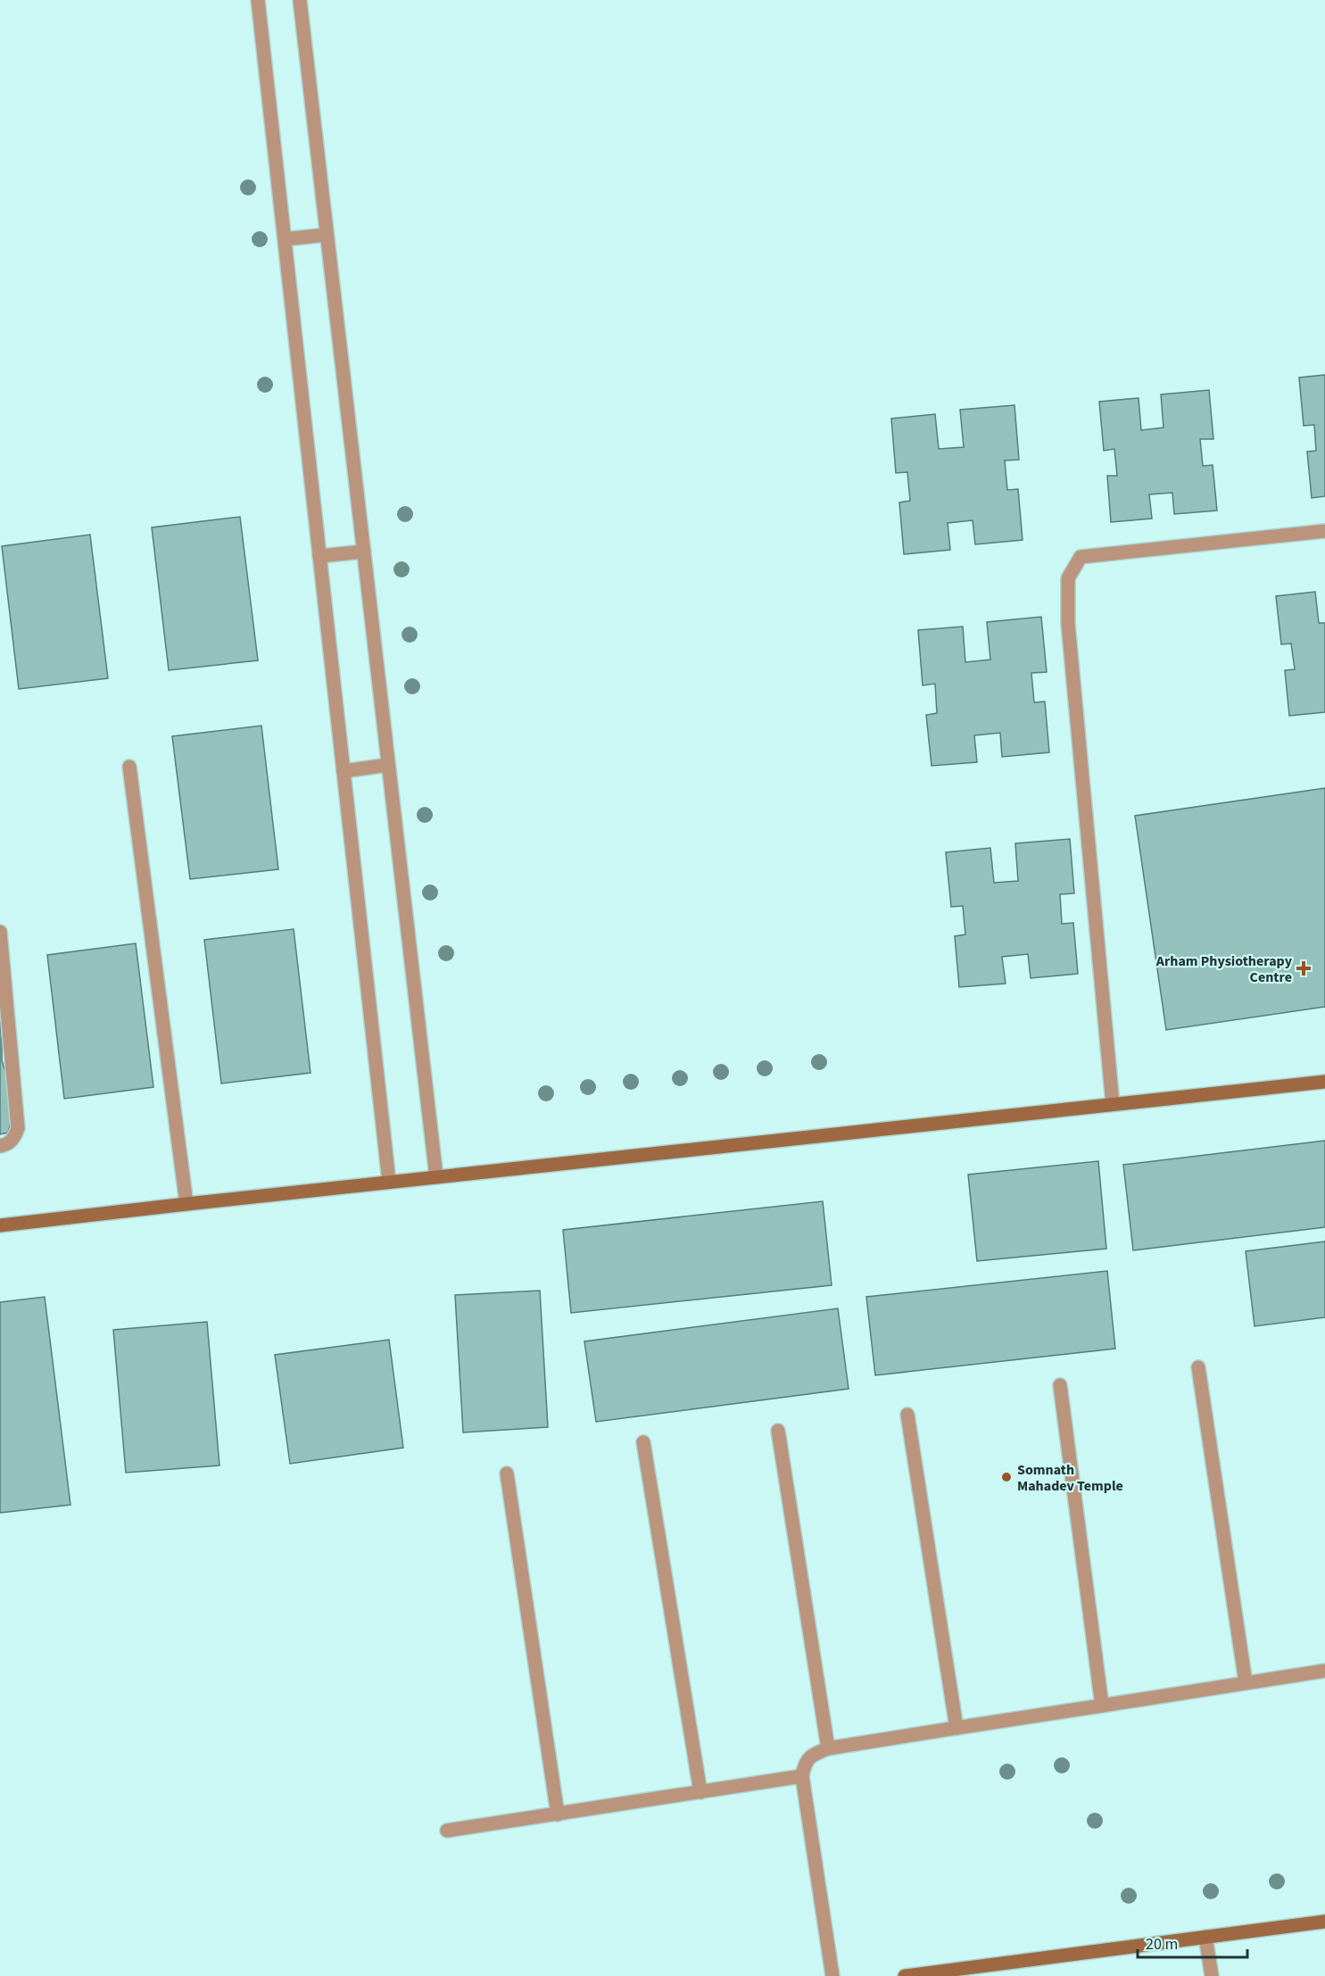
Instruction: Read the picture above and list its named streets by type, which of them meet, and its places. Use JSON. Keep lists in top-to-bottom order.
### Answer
{
  "places": {
    "health": ["Arham Physiotherapy Centre"],
    "other": ["Somnath Mahadev Temple"]
  },
  "scale_bar": "20 m"
}
